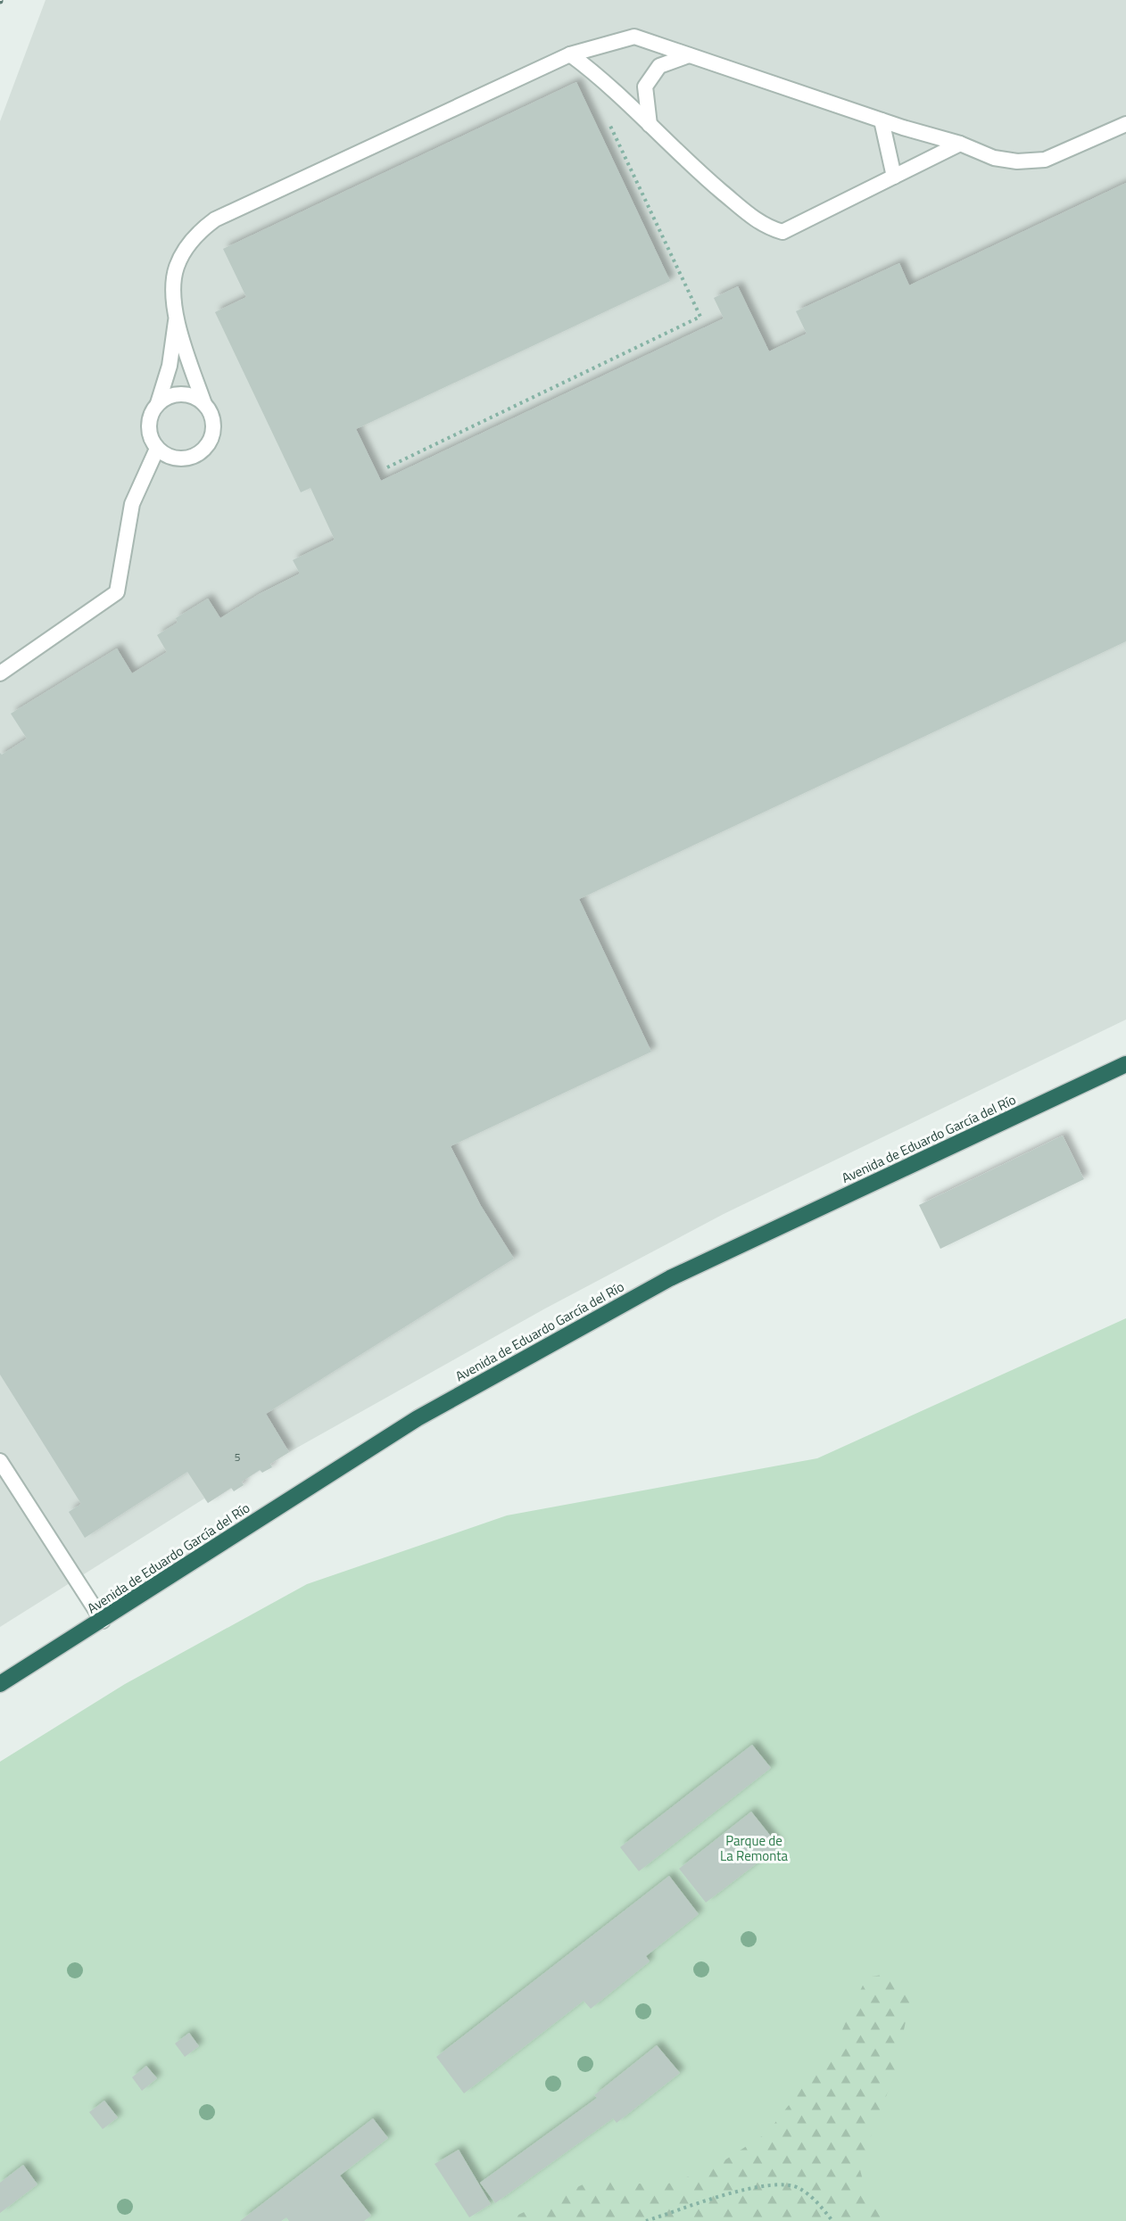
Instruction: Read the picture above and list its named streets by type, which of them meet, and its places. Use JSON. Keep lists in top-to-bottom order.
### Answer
{
  "streets": {
    "highway": ["Avenida de Eduardo García del Río"]
  },
  "parks": ["Parque de La Remonta"],
  "house_numbers": ["5"]
}
